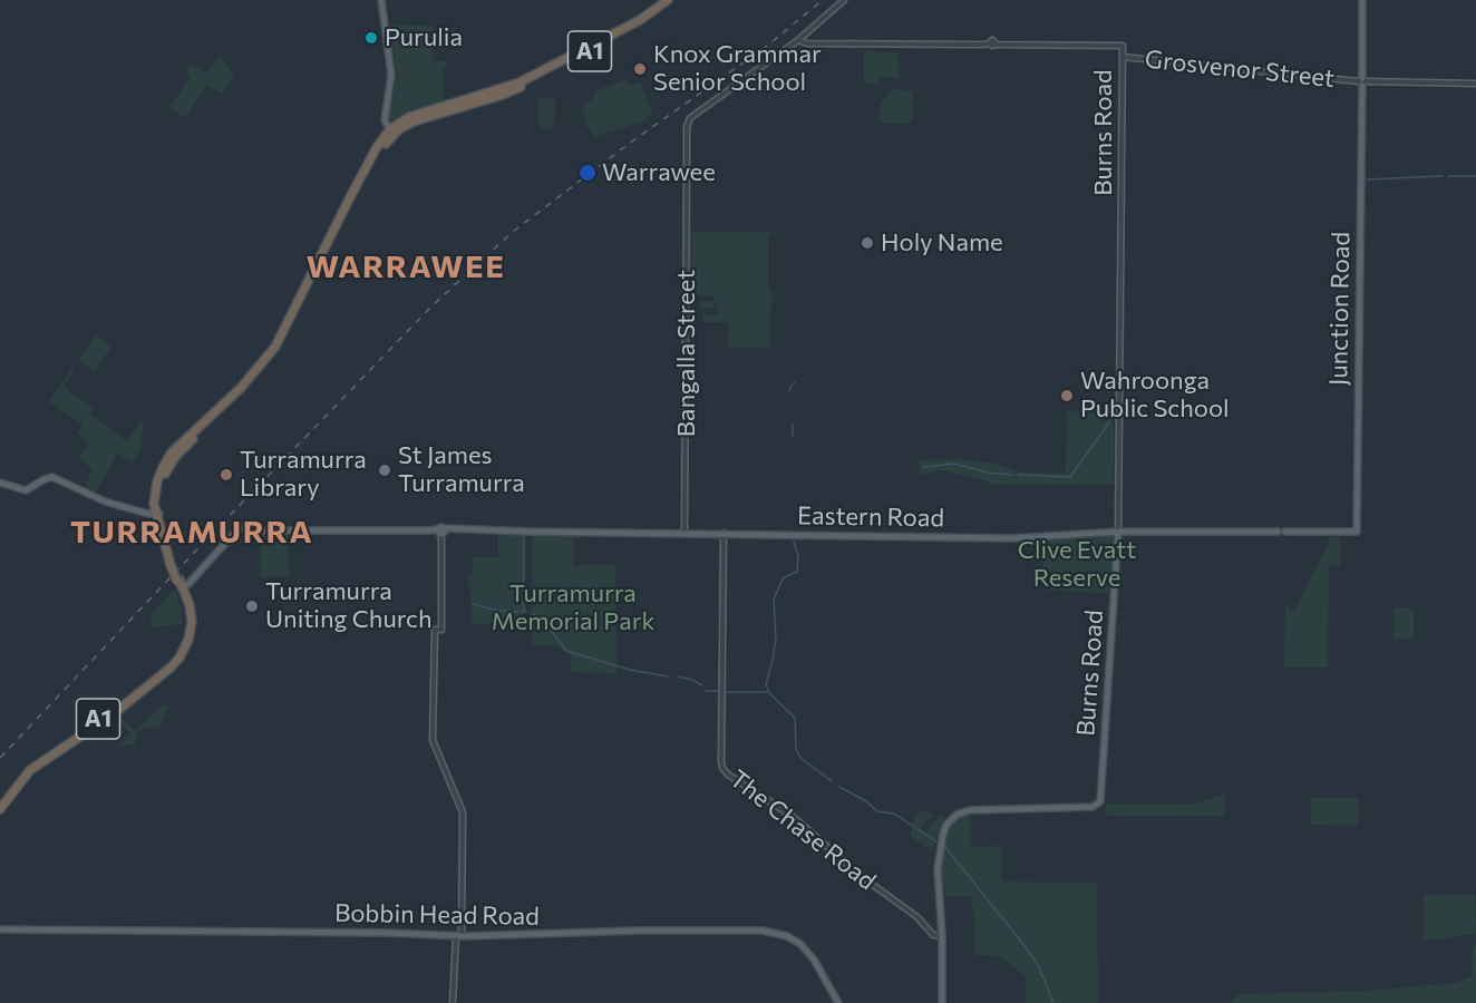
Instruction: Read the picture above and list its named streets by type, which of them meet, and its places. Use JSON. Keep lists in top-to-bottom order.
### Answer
{
  "streets": {
    "highway": ["A1"],
    "main road": [
      "Burns Road",
      "Junction Road",
      "Eastern Road",
      "Bobbin Head Road"
    ],
    "street": ["Grosvenor Street", "Bangalla Street", "The Chase Road"]
  },
  "crossings": [
    ["A1", "Eastern Road"],
    ["Grosvenor Street", "Burns Road"],
    ["Grosvenor Street", "Junction Road"],
    ["Burns Road", "Bangalla Street"],
    ["Burns Road", "Eastern Road"],
    ["Burns Road", "The Chase Road"],
    ["Junction Road", "Eastern Road"],
    ["Bangalla Street", "Eastern Road"],
    ["Eastern Road", "The Chase Road"]
  ],
  "districts": ["WARRAWEE", "TURRAMURRA"],
  "parks": ["Clive Evatt Reserve", "Turramurra Memorial Park"],
  "places": [
    "Purulia",
    "Knox Grammar Senior School",
    "Warrawee",
    "Holy Name",
    "Wahroonga Public School",
    "St James Turramurra",
    "Turramurra Library",
    "Turramurra Uniting Church"
  ]
}
